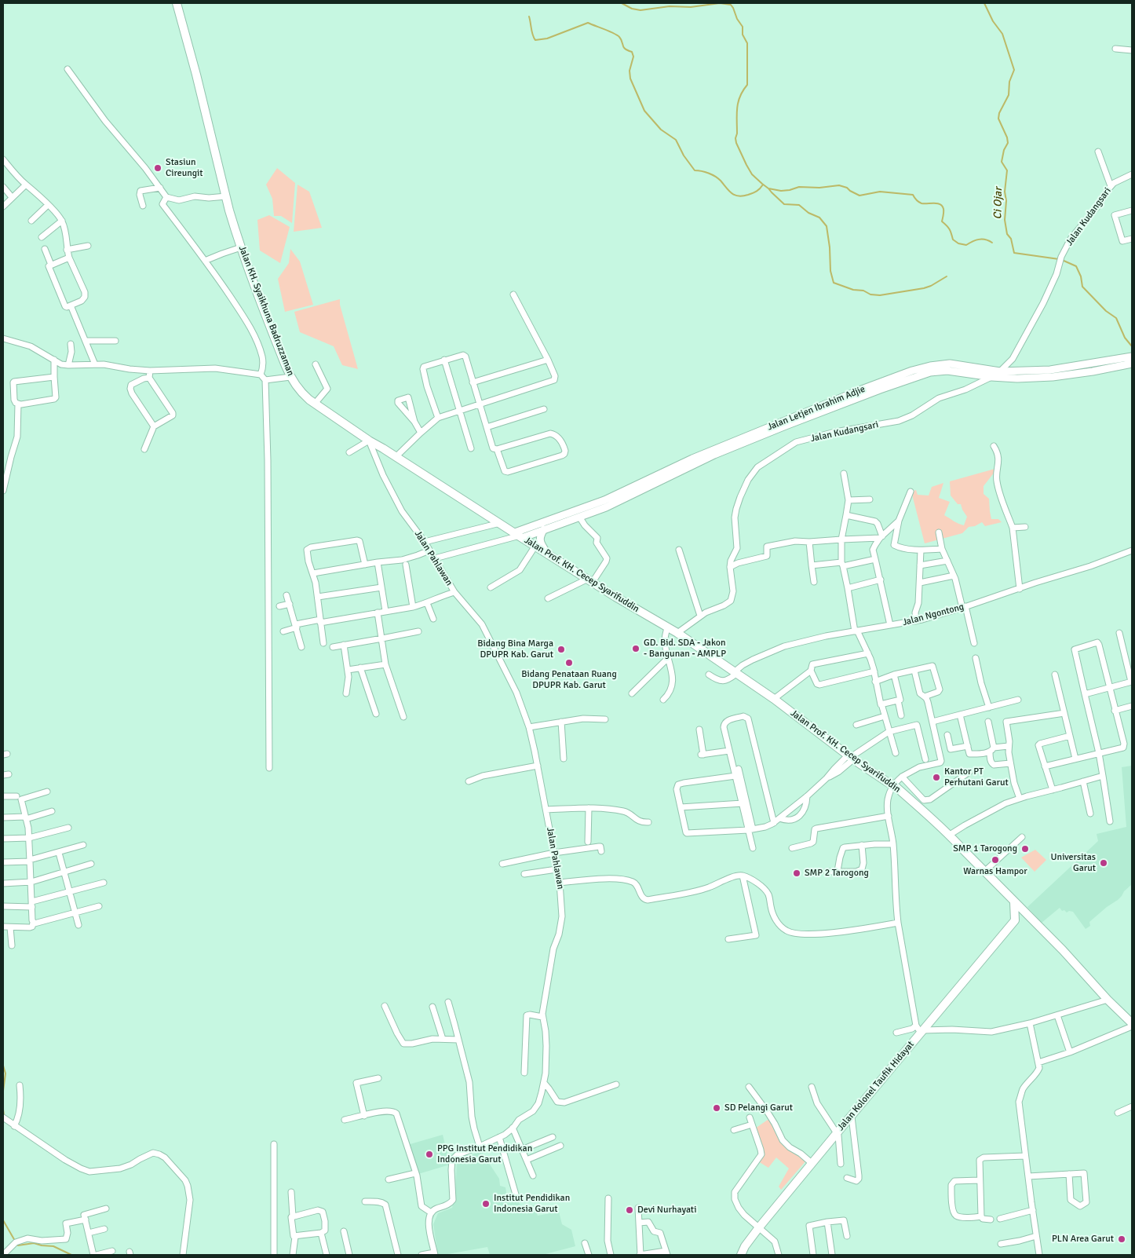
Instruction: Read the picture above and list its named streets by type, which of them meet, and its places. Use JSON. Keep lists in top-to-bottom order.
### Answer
{
  "streets": {
    "main road": ["Jalan KH. Syaikhuna Badruzzaman", "Jalan Prof. KH. Cecep Syarifuddin", "Jalan Kolonel Taufik Hidayat"],
    "street": [
      "Jalan Kudangsari",
      "Jalan Letjen Ibrahim Adjie",
      "Jalan Pahlawan",
      "Jalan Ngontong"
    ]
  },
  "crossings": [
    ["Jalan Kudangsari", "Jalan Letjen Ibrahim Adjie"],
    ["Jalan Kudangsari", "Jalan Prof. KH. Cecep Syarifuddin"],
    ["Jalan KH. Syaikhuna Badruzzaman", "Jalan Letjen Ibrahim Adjie"],
    ["Jalan KH. Syaikhuna Badruzzaman", "Jalan Pahlawan"],
    ["Jalan KH. Syaikhuna Badruzzaman", "Jalan Prof. KH. Cecep Syarifuddin"],
    ["Jalan Letjen Ibrahim Adjie", "Jalan Prof. KH. Cecep Syarifuddin"],
    ["Jalan Prof. KH. Cecep Syarifuddin", "Jalan Ngontong"]
  ],
  "water": ["Ci Ojar"],
  "places": [
    "Stasiun Cireungit",
    "GD. Bid. SDA - Jakon - Bangunan - AMPLP",
    "Bidang Bina Marga DPUPR Kab. Garut",
    "Bidang Penataan Ruang DPUPR Kab. Garut",
    "Kantor PT Perhutani Garut",
    "SMP 1 Tarogong",
    "Warnas Hampor",
    "Universitas Garut",
    "SMP 2 Tarogong",
    "SD Pelangi Garut",
    "PPG Institut Pendidikan Indonesia Garut",
    "Institut Pendidikan Indonesia Garut",
    "Devi Nurhayati",
    "PLN Area Garut"
  ]
}
